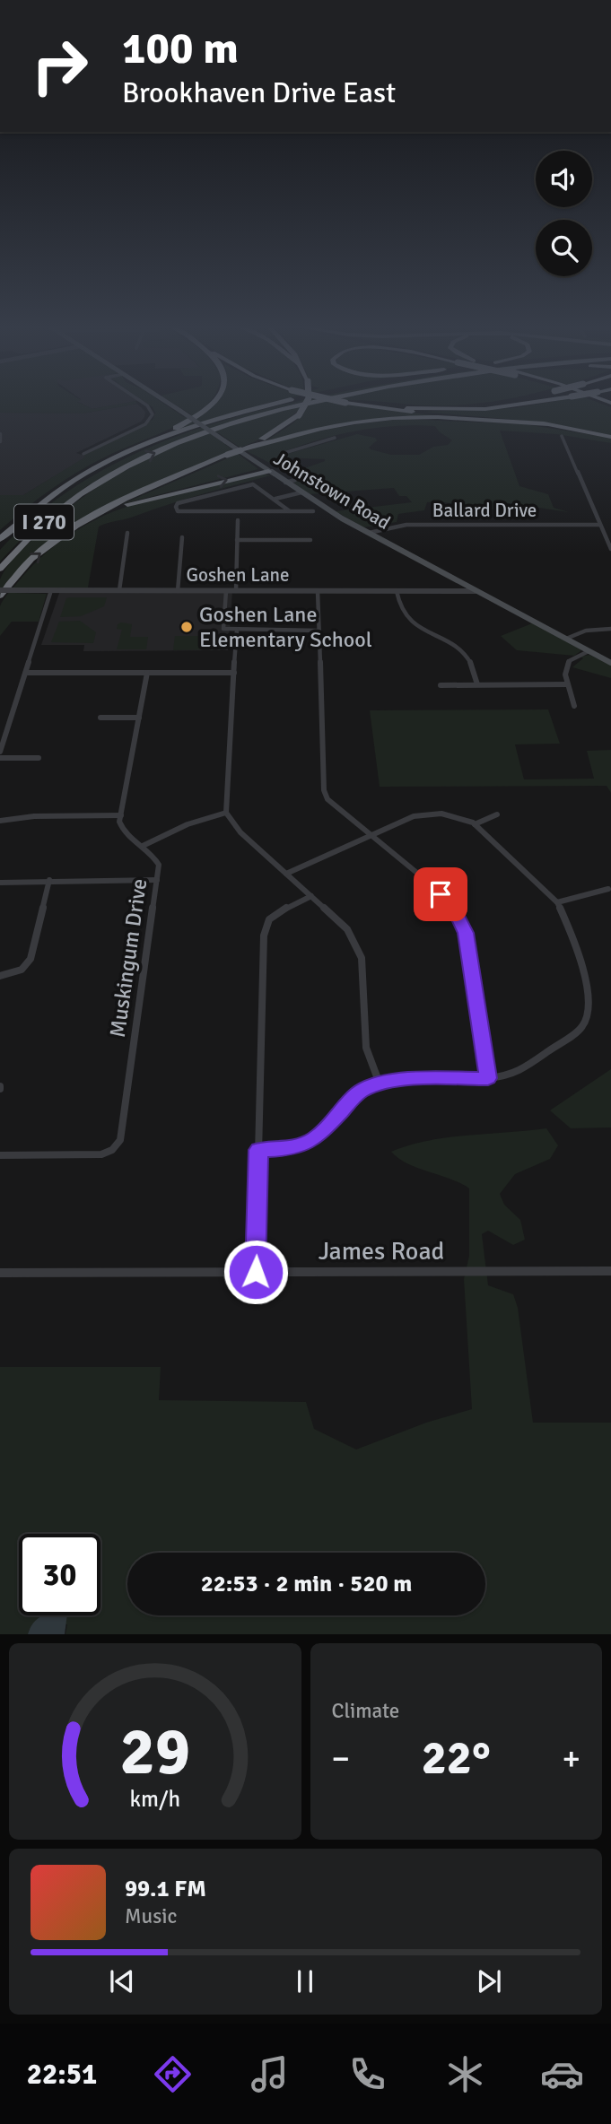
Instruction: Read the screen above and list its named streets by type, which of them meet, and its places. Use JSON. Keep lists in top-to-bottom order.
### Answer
{
  "streets": {
    "highway": ["I 270"],
    "main road": ["Johnstown Road"],
    "street": [
      "Ballard Drive",
      "Goshen Lane",
      "Muskingum Drive",
      "James Road"
    ]
  },
  "crossings": [
    ["Johnstown Road", "Ballard Drive"],
    ["Johnstown Road", "Goshen Lane"]
  ],
  "places": ["Goshen Lane Elementary School"],
  "page": {
    "turn": ["100 m", "Brookhaven Drive East"],
    "limit": "30",
    "trip": "22:53 · 2 min · 520 m",
    "tile": "Climate",
    "heat": ["−", "22°", "+"],
    "song": ["99.1 FM", "Music"],
    "tabs": "22:51",
    "gauge": ["29", "km/h"]
  }
}
